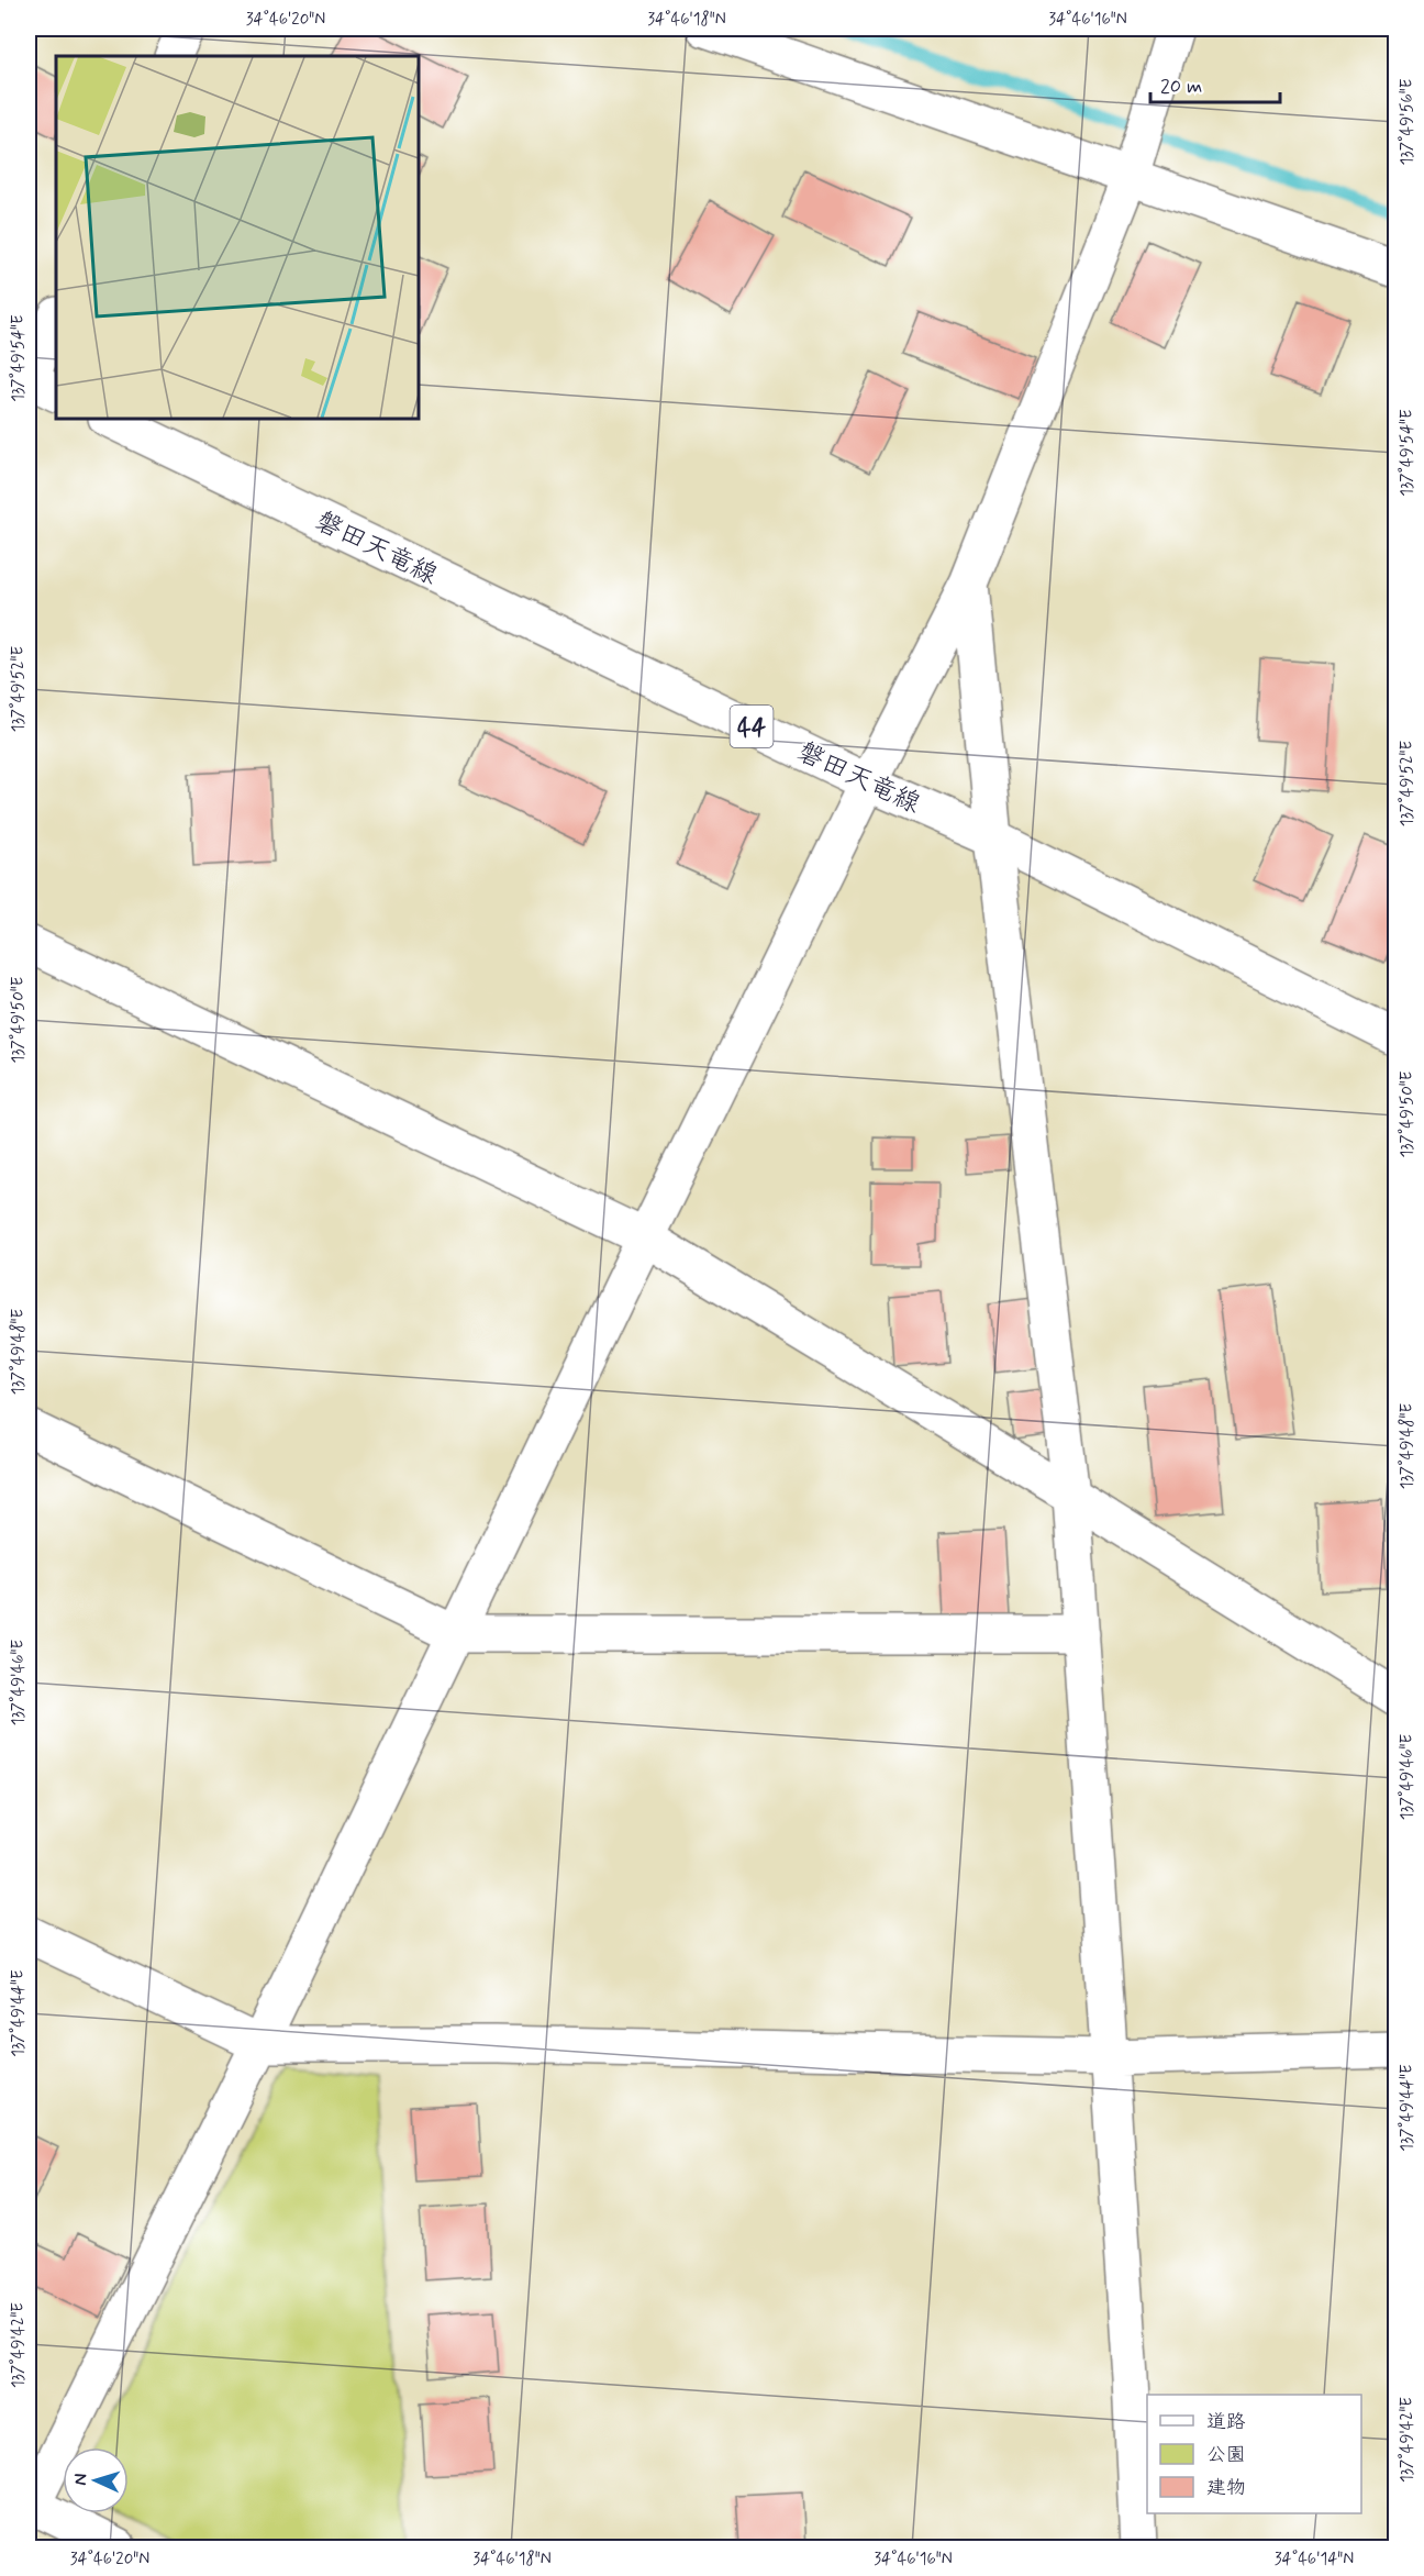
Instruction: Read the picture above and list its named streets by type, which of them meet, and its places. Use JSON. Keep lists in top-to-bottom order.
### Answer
{
  "streets": {
    "street": ["磐田天竜線", "44"]
  },
  "legend": ["道路", "公園", "建物"],
  "scale_bar": "20 m",
  "north": "left",
  "coordinates": [
    "34°46'20\"N",
    "34°46'18\"N",
    "34°46'16\"N",
    "137°49'56\"E",
    "137°49'54\"E",
    "137°49'52\"E",
    "137°49'50\"E",
    "137°49'48\"E",
    "137°49'46\"E",
    "137°49'44\"E",
    "137°49'42\"E",
    "34°46'14\"N"
  ]
}
